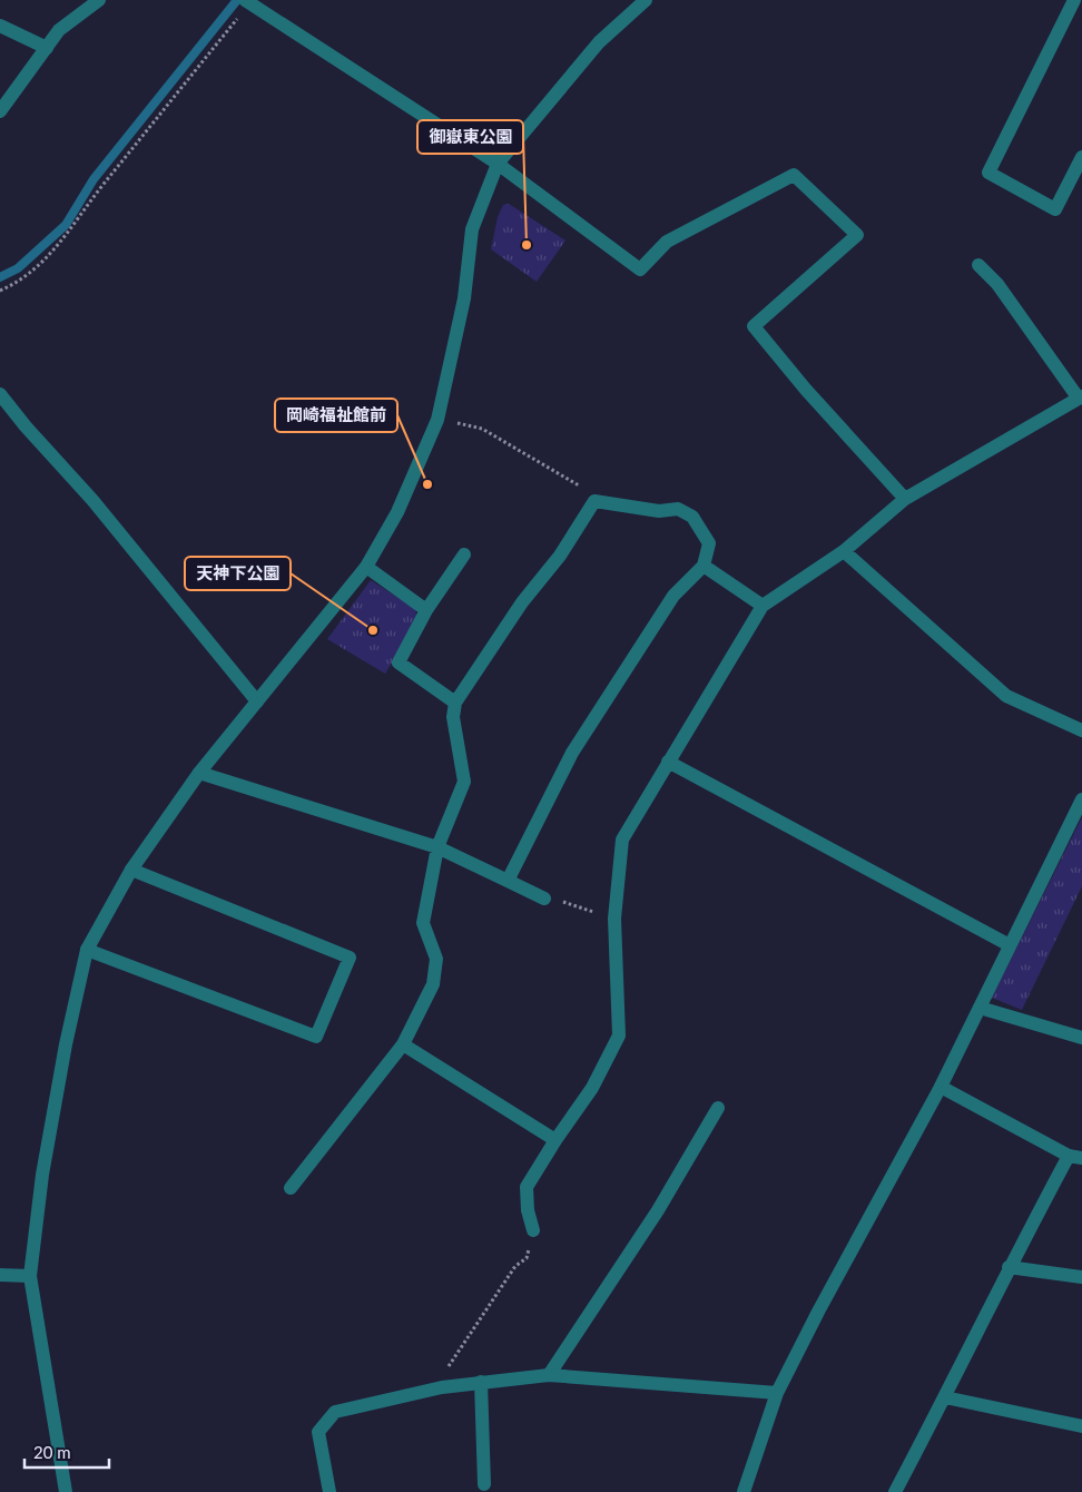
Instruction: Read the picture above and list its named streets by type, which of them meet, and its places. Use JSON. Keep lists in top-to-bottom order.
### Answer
{
  "places": ["御嶽東公園", "岡崎福祉館前", "天神下公園"],
  "scale_bar": "20 m"
}
